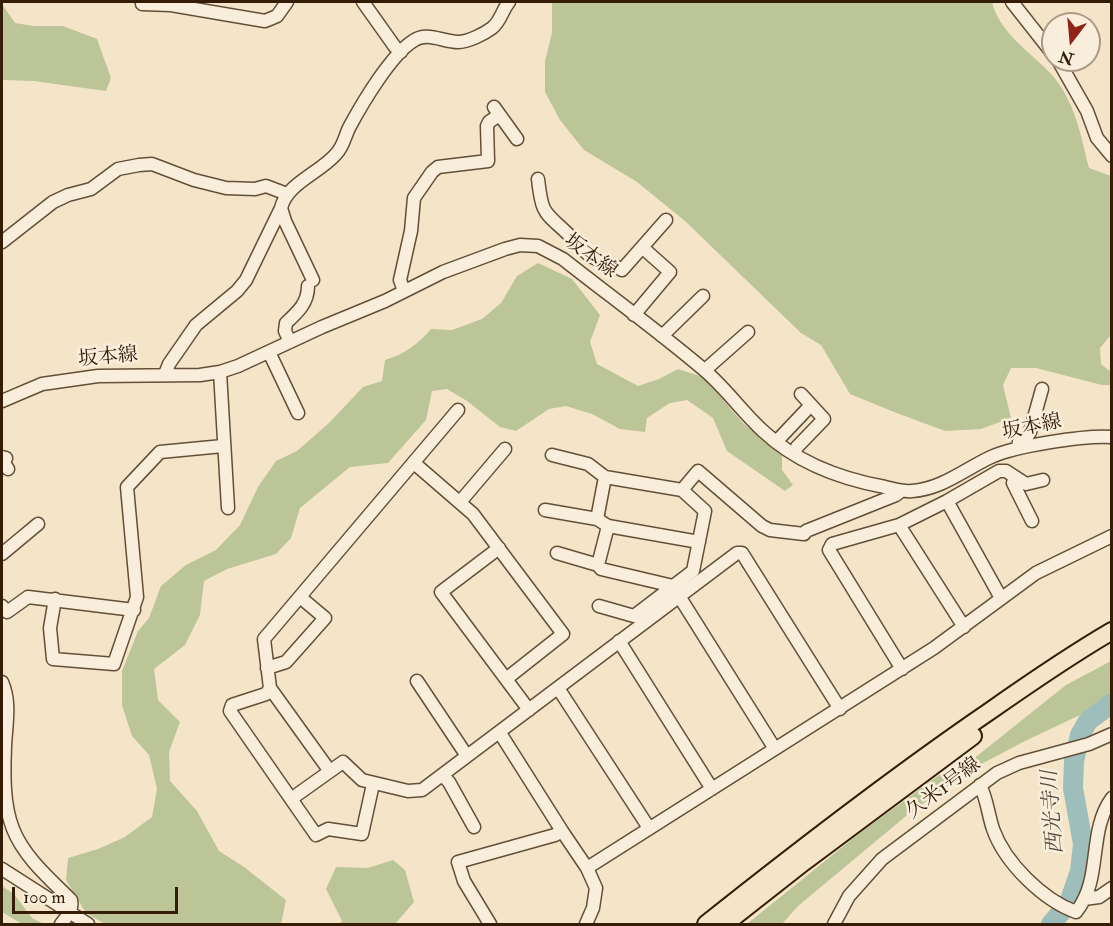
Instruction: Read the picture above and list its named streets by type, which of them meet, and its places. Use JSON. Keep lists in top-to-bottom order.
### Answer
{
  "streets": {
    "street": ["坂本線", "久米1号線"]
  },
  "water": ["西光寺川"],
  "scale_bar": "100 m",
  "north": "bottom"
}
